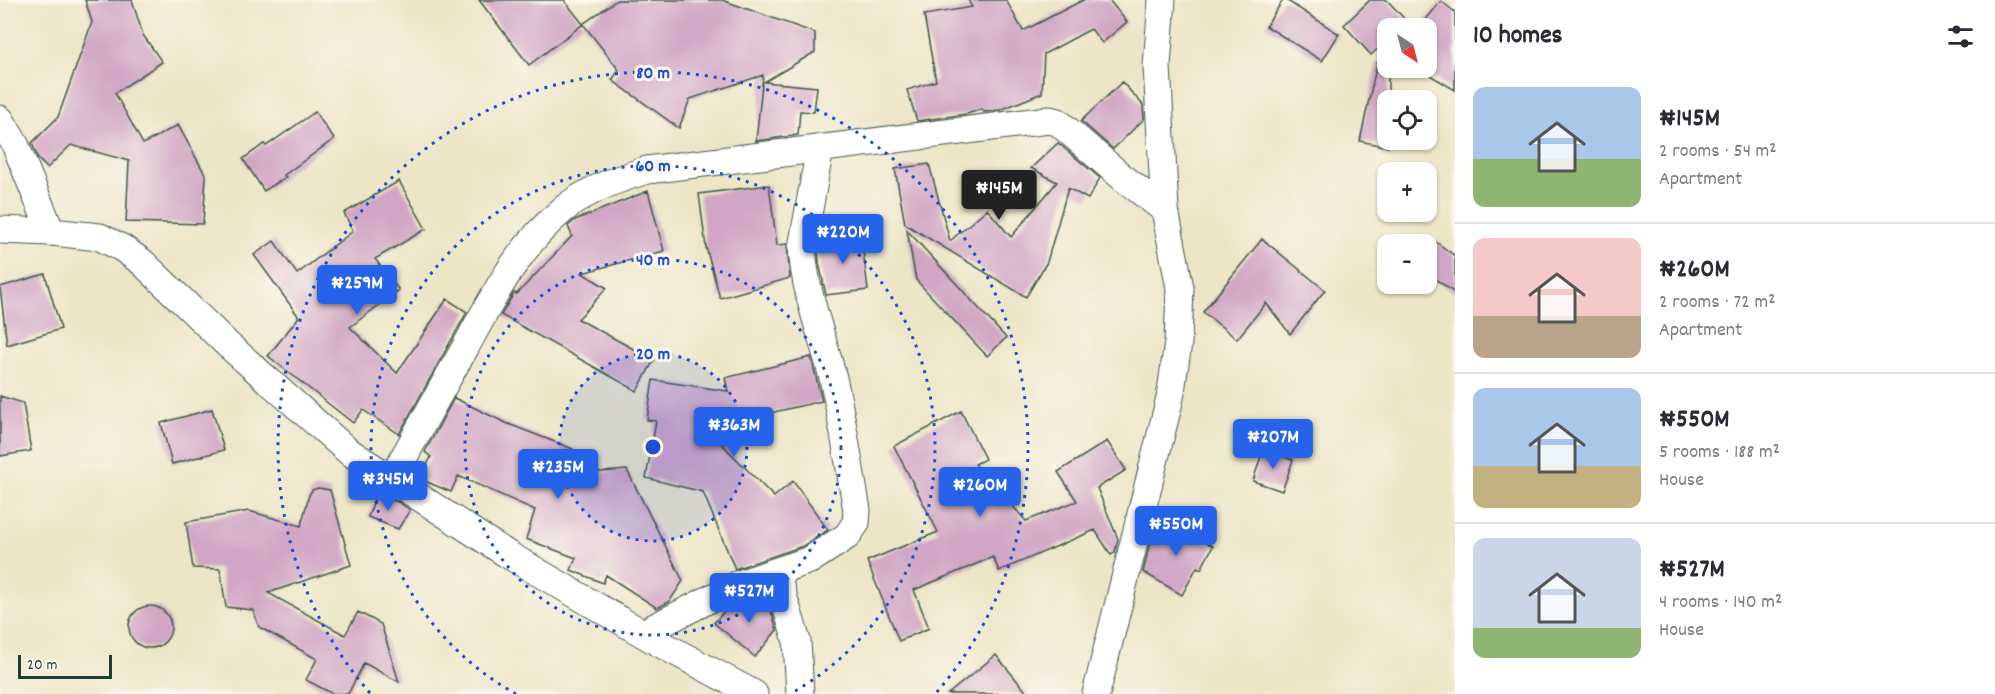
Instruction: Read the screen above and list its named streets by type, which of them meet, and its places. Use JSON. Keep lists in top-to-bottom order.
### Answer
{
  "scale_bar": "20 m",
  "north": "bottom right",
  "page": {
    "heading": "10 homes",
    "map_buttons": ["+", "−"],
    "list": [
      {
        "name": "₦145M",
        "note": "2 rooms · 54 m² · Apartment"
      },
      {
        "name": "₦260M",
        "note": "2 rooms · 72 m² · Apartment"
      },
      {
        "name": "₦550M",
        "note": "5 rooms · 188 m² · House"
      },
      {
        "name": "₦527M",
        "note": "4 rooms · 140 m² · House"
      }
    ],
    "price": [
      "₦145M",
      "₦220M",
      "₦259M",
      "₦363M",
      "₦207M",
      "₦235M",
      "₦345M",
      "₦260M",
      "₦550M",
      "₦527M"
    ],
    "scale": "20 m"
  },
  "rings": [
    "80 m",
    "60 m",
    "40 m",
    "20 m"
  ]
}
